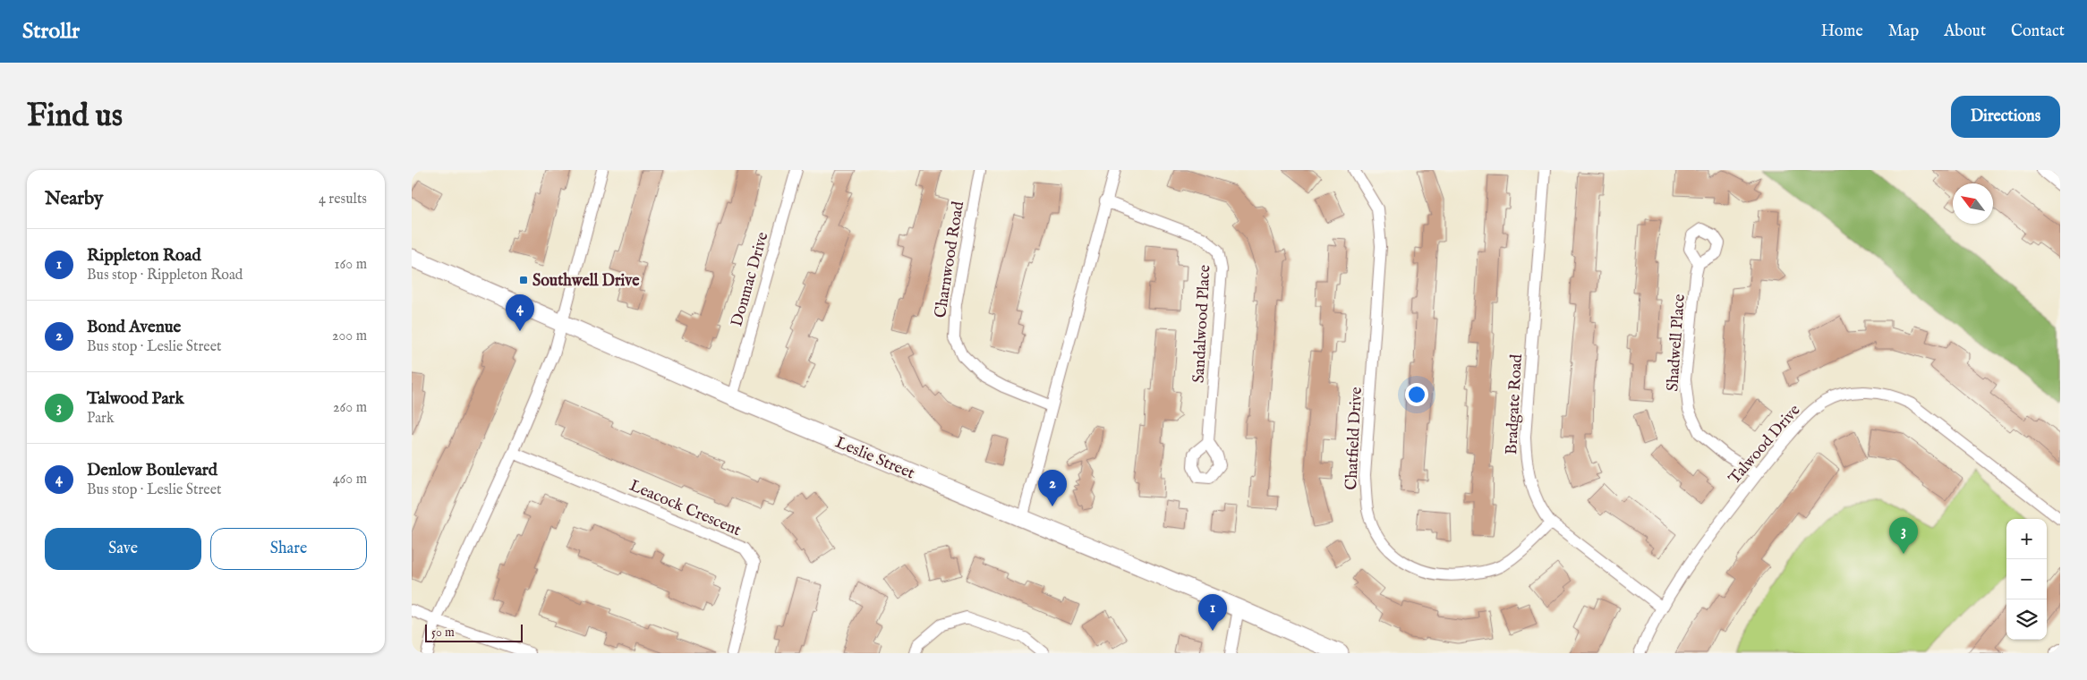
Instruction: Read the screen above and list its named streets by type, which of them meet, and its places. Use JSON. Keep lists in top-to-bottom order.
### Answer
{
  "streets": {
    "main road": ["Leslie Street"],
    "street": [
      "Charnwood Road",
      "Donmac Drive",
      "Sandalwood Place",
      "Shadwell Place",
      "Bradgate Road",
      "Chatfield Drive",
      "Talwood Drive",
      "Leacock Crescent"
    ]
  },
  "crossings": [
    ["Donmac Drive", "Leslie Street"],
    ["Shadwell Place", "Talwood Drive"],
    ["Bradgate Road", "Chatfield Drive"],
    ["Bradgate Road", "Talwood Drive"]
  ],
  "places": {
    "transit": ["Southwell Drive"]
  },
  "scale_bar": "50 m",
  "north": "top left",
  "page": {
    "header": "Strollr",
    "nav": [
      "Home",
      "Map",
      "About",
      "Contact"
    ],
    "buttons": [
      "Directions",
      ["Save", "Share"]
    ],
    "title": "Find us",
    "heading": ["Nearby", "4 results"],
    "list": [
      {
        "mark": "1",
        "name": "Rippleton Road",
        "note": "Bus stop · Rippleton Road",
        "value": "160 m"
      },
      {
        "mark": "2",
        "name": "Bond Avenue",
        "note": "Bus stop · Leslie Street",
        "value": "200 m"
      },
      {
        "mark": "3",
        "name": "Talwood Park",
        "note": "Park",
        "value": "260 m"
      },
      {
        "mark": "4",
        "name": "Denlow Boulevard",
        "note": "Bus stop · Leslie Street",
        "value": "460 m"
      }
    ],
    "pins": [
      "4",
      "2",
      "3",
      "1"
    ],
    "map_buttons": ["+", "−"],
    "scale": "50 m"
  }
}
